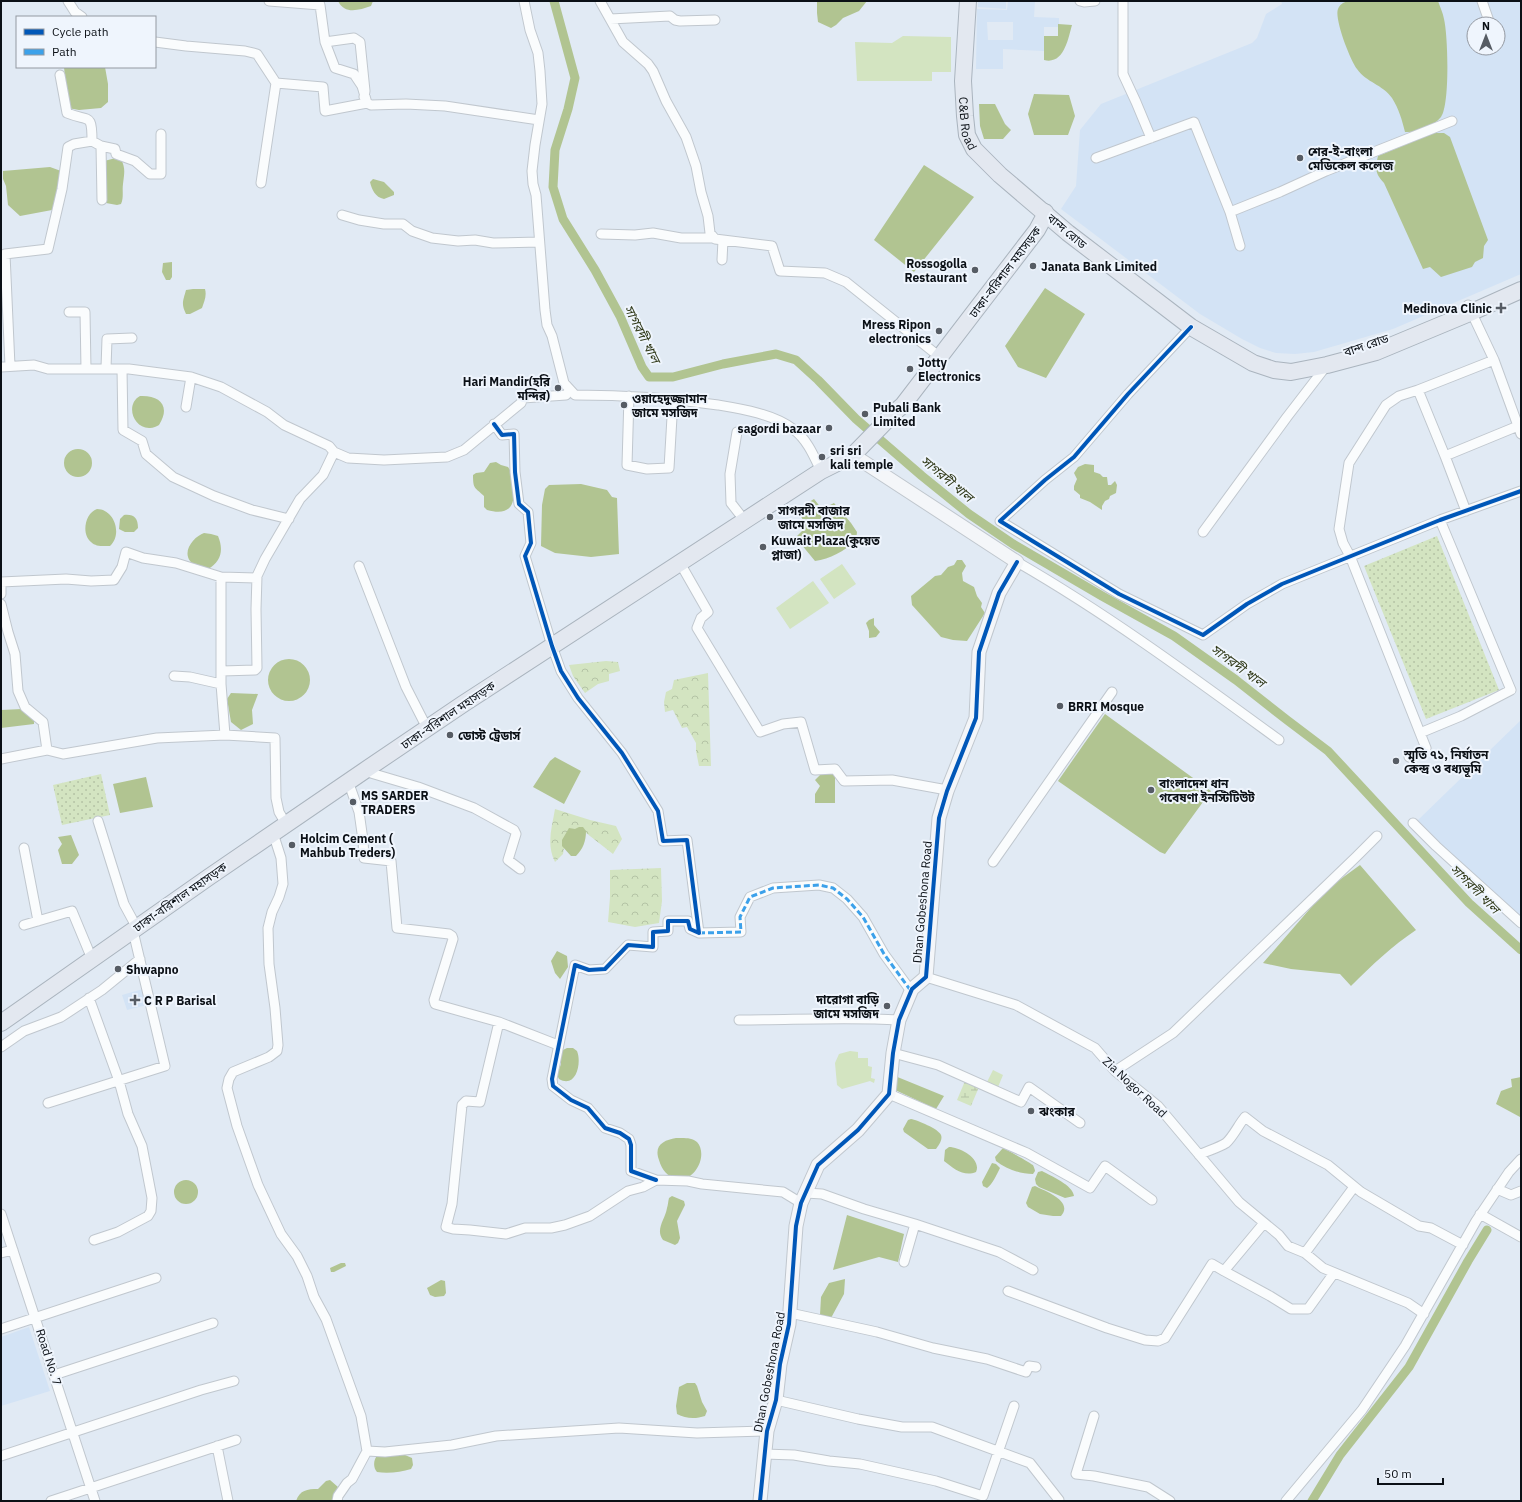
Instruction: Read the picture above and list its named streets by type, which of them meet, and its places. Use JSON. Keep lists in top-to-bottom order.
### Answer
{
  "streets": {
    "highway": ["C&B Road", "বান্দ রোড", "ঢাকা-বরিশাল মহাসড়ক"],
    "street": ["Dhan Gobeshona Road", "Zia Nogor Road", "Road No. 7"]
  },
  "crossings": [
    ["C&B Road", "বান্দ রোড"],
    ["C&B Road", "ঢাকা-বরিশাল মহাসড়ক"],
    ["বান্দ রোড", "ঢাকা-বরিশাল মহাসড়ক"],
    ["Dhan Gobeshona Road", "Zia Nogor Road"]
  ],
  "water": ["সাগরদী খাল"],
  "places": {
    "other": [
      "শের-ই-বাংলা মেডিকেল কলেজ",
      "Janata Bank Limited",
      "Rossogolla Restaurant",
      "Mress Ripon electronics",
      "Jotty Electronics",
      "Hari Mandir(হরি মন্দির)",
      "ওয়াহেদুজ্জামান জামে মসজিদ",
      "Pubali Bank Limited",
      "sagordi bazaar",
      "sri sri kali temple",
      "সাগরদী বাজার জামে মসজিদ",
      "Kuwait Plaza(কুয়েত প্লাজা)",
      "BRRI Mosque",
      "ডোস্ট ট্রেডার্স",
      "স্মৃতি ৭১, নির্যাতন কেন্দ্র ও বধ্যভূমি",
      "বাংলাদেশ ধান গবেষণা ইনস্টিটিউট",
      "MS SARDER TRADERS",
      "Holcim Cement ( Mahbub Treders)",
      "Shwapno",
      "দারোগা বাড়ি জামে মসজিদ",
      "ঝংকার"
    ],
    "health": ["Medinova Clinic", "C R P Barisal"]
  },
  "legend": ["Cycle path", "Path"],
  "scale_bar": "50 m",
  "north": "top"
}
